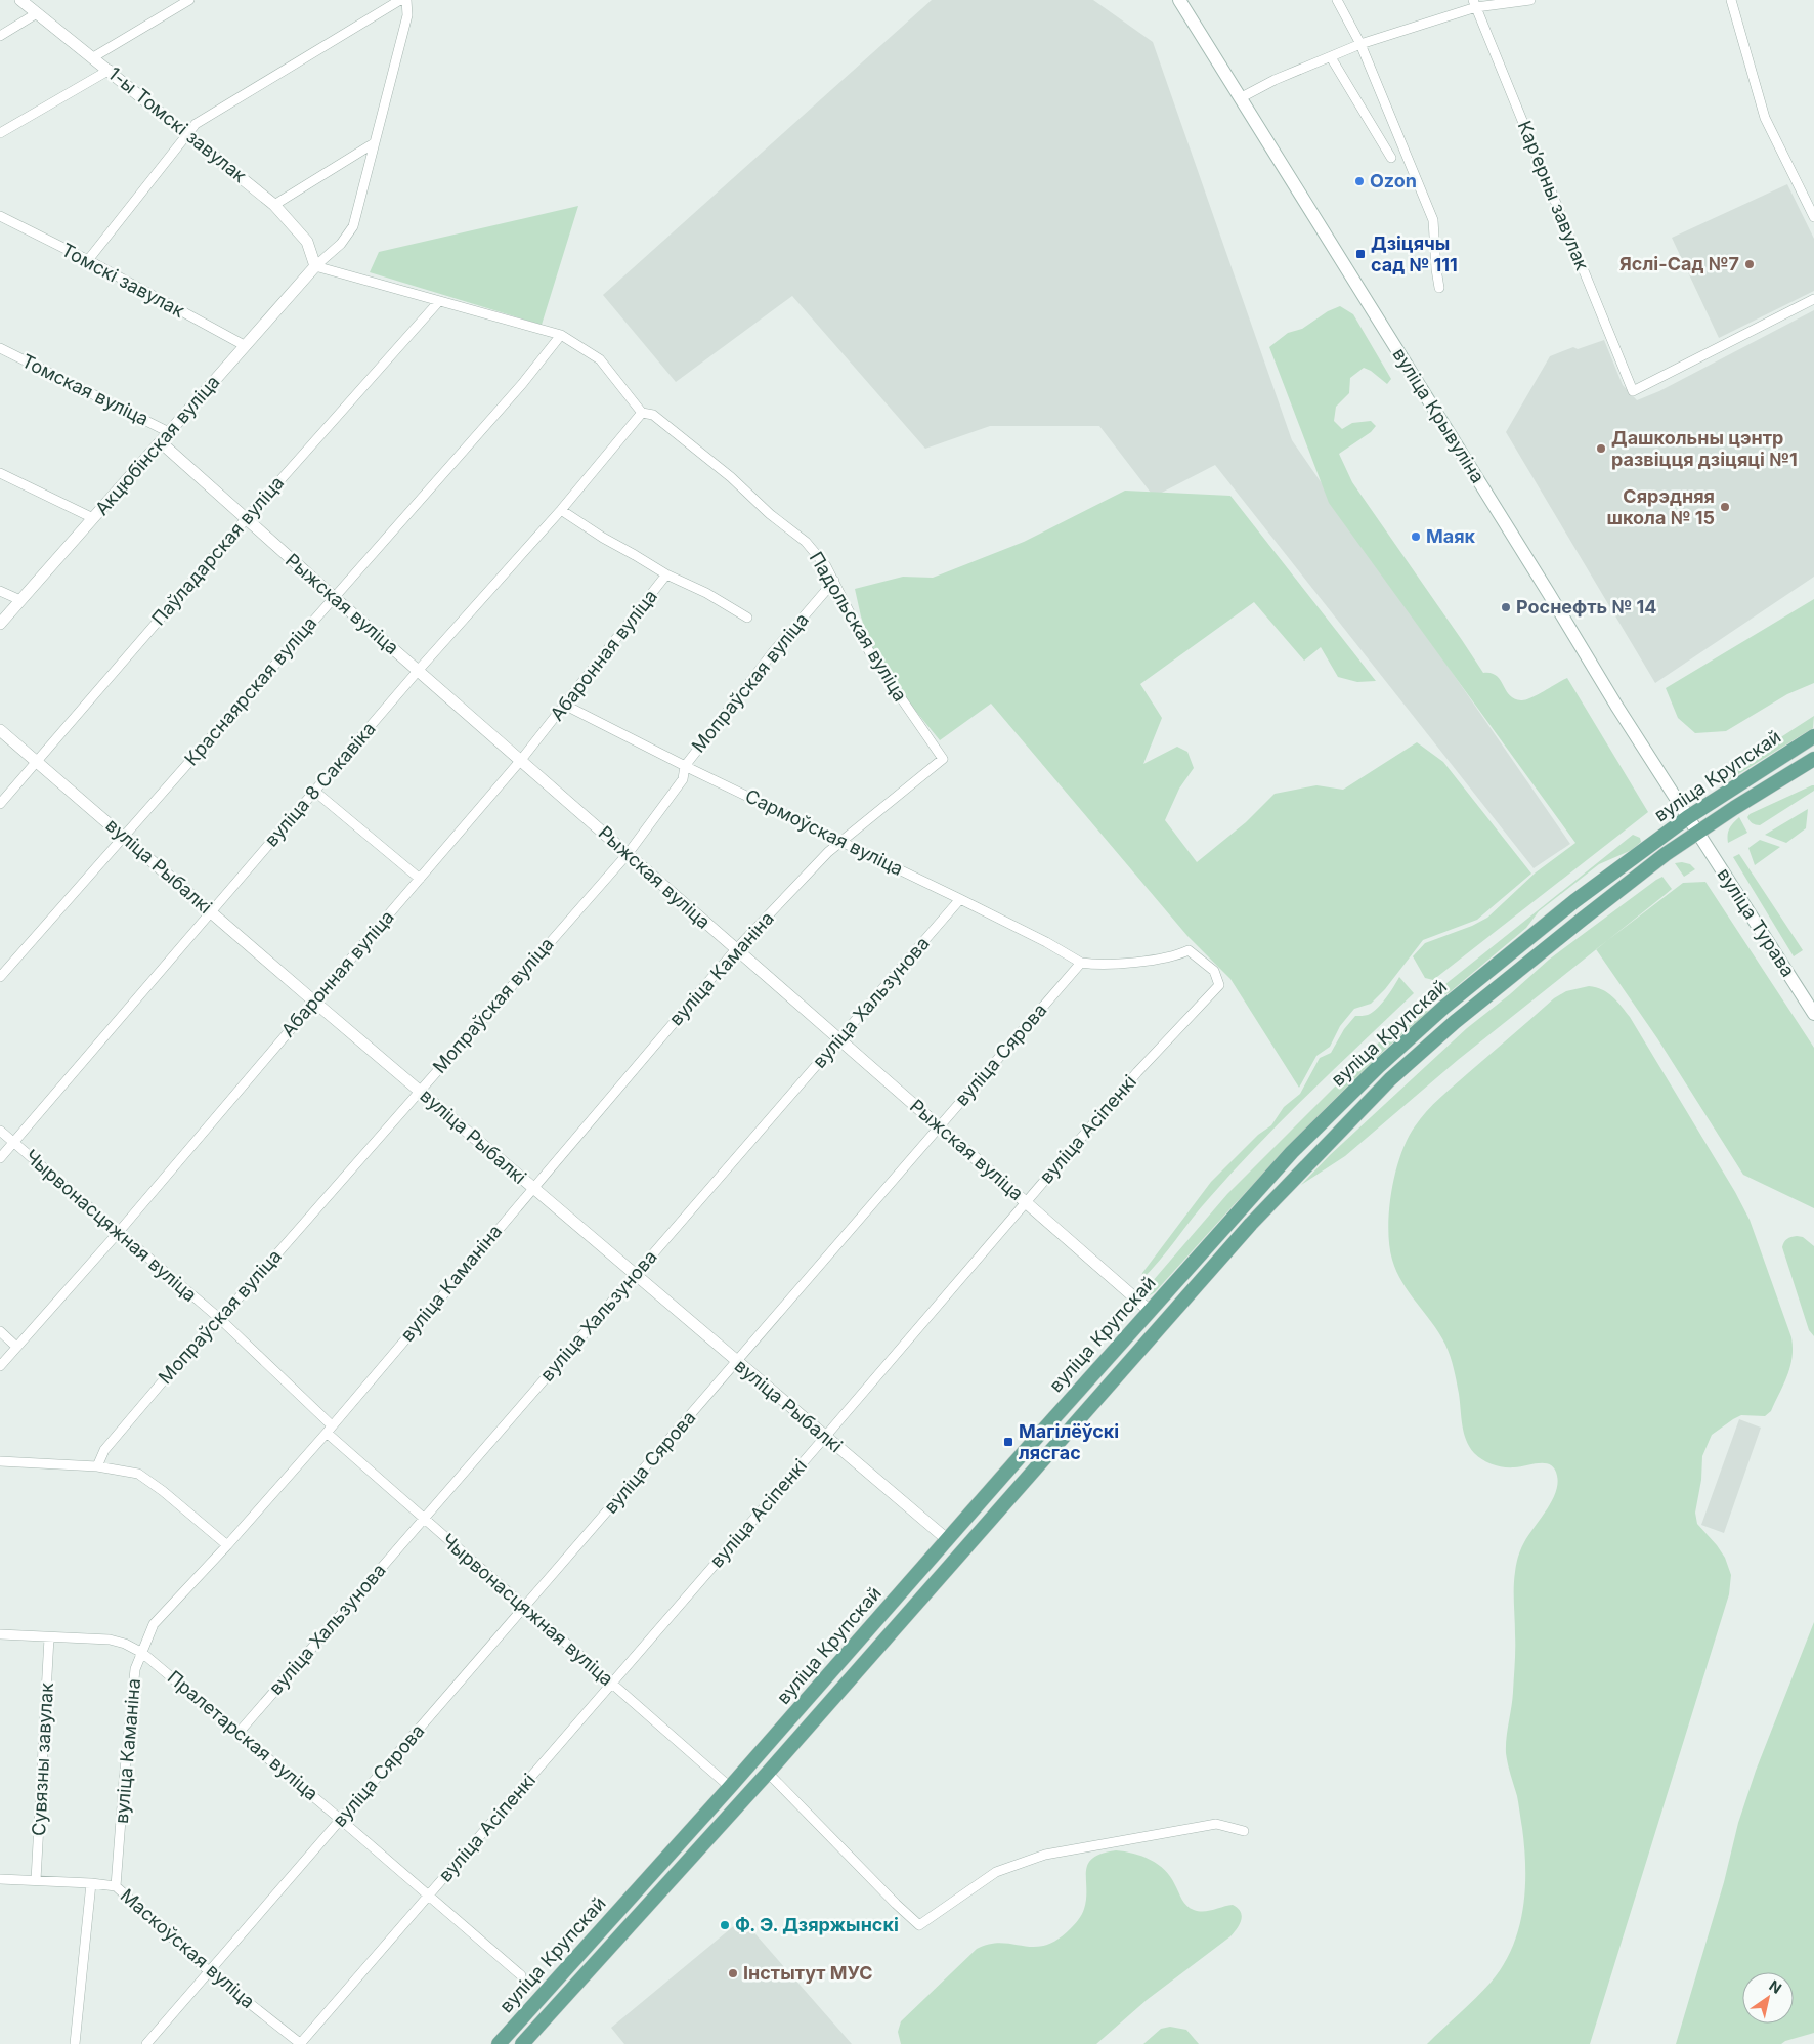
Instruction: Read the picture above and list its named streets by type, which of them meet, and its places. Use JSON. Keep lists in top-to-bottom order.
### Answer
{
  "streets": {
    "main road": ["вуліца Крывуліна", "вуліца Крупскай", "вуліца Турава"],
    "street": [
      "1-ы Томскі завулак",
      "Карʼерны завулак",
      "Томскі завулак",
      "Томская вуліца",
      "Акцюбінская вуліца",
      "Паўладарская вуліца",
      "Рыжская вуліца",
      "Падольская вуліца",
      "Абаронная вуліца",
      "Мопраўская вуліца",
      "Краснаярская вуліца",
      "вуліца 8 Сакавіка",
      "Сармоўская вуліца",
      "вуліца Рыбалкі",
      "вуліца Каманіна",
      "вуліца Хальзунова",
      "вуліца Сярова",
      "вуліца Асіпенкі",
      "Чырвонасцяжная вуліца",
      "Пралетарская вуліца",
      "Сувязны завулак",
      "Маскоўская вуліца"
    ]
  },
  "crossings": [
    ["1-ы Томскі завулак", "Акцюбінская вуліца"],
    ["Томскі завулак", "Акцюбінская вуліца"],
    ["Томская вуліца", "Акцюбінская вуліца"],
    ["вуліца Крывуліна", "вуліца Крупскай"],
    ["вуліца Крывуліна", "вуліца Турава"],
    ["Акцюбінская вуліца", "Рыжская вуліца"],
    ["Паўладарская вуліца", "Рыжская вуліца"],
    ["Паўладарская вуліца", "вуліца Рыбалкі"],
    ["Рыжская вуліца", "Абаронная вуліца"],
    ["Рыжская вуліца", "Мопраўская вуліца"],
    ["Рыжская вуліца", "Краснаярская вуліца"],
    ["Рыжская вуліца", "вуліца Крупскай"],
    ["Рыжская вуліца", "вуліца 8 Сакавіка"],
    ["Рыжская вуліца", "вуліца Каманіна"],
    ["Рыжская вуліца", "вуліца Хальзунова"],
    ["Рыжская вуліца", "вуліца Сярова"],
    ["Рыжская вуліца", "вуліца Асіпенкі"],
    ["Падольская вуліца", "Мопраўская вуліца"],
    ["Падольская вуліца", "вуліца 8 Сакавіка"],
    ["Падольская вуліца", "вуліца Каманіна"],
    ["Абаронная вуліца", "вуліца 8 Сакавіка"],
    ["Абаронная вуліца", "Сармоўская вуліца"],
    ["Абаронная вуліца", "вуліца Рыбалкі"],
    ["Абаронная вуліца", "Чырвонасцяжная вуліца"],
    ["Мопраўская вуліца", "Сармоўская вуліца"],
    ["Мопраўская вуліца", "вуліца Рыбалкі"],
    ["Мопраўская вуліца", "Чырвонасцяжная вуліца"],
    ["Краснаярская вуліца", "вуліца Рыбалкі"],
    ["вуліца Крупскай", "вуліца Рыбалкі"],
    ["вуліца Крупскай", "вуліца Турава"],
    ["вуліца Крупскай", "Чырвонасцяжная вуліца"],
    ["вуліца 8 Сакавіка", "вуліца Рыбалкі"],
    ["вуліца 8 Сакавіка", "Чырвонасцяжная вуліца"],
    ["Сармоўская вуліца", "вуліца Каманіна"],
    ["Сармоўская вуліца", "вуліца Хальзунова"],
    ["Сармоўская вуліца", "вуліца Сярова"],
    ["Сармоўская вуліца", "вуліца Асіпенкі"],
    ["вуліца Рыбалкі", "вуліца Каманіна"],
    ["вуліца Рыбалкі", "вуліца Хальзунова"],
    ["вуліца Рыбалкі", "вуліца Сярова"],
    ["вуліца Рыбалкі", "вуліца Асіпенкі"],
    ["вуліца Каманіна", "Чырвонасцяжная вуліца"],
    ["вуліца Каманіна", "Пралетарская вуліца"],
    ["вуліца Каманіна", "Маскоўская вуліца"],
    ["вуліца Хальзунова", "Чырвонасцяжная вуліца"],
    ["вуліца Хальзунова", "Пралетарская вуліца"],
    ["вуліца Сярова", "вуліца Асіпенкі"],
    ["вуліца Сярова", "Чырвонасцяжная вуліца"],
    ["вуліца Сярова", "Пралетарская вуліца"],
    ["вуліца Сярова", "Маскоўская вуліца"],
    ["вуліца Асіпенкі", "Чырвонасцяжная вуліца"],
    ["вуліца Асіпенкі", "Пралетарская вуліца"],
    ["вуліца Асіпенкі", "Маскоўская вуліца"],
    ["Пралетарская вуліца", "Сувязны завулак"],
    ["Сувязны завулак", "Маскоўская вуліца"]
  ],
  "places": {
    "other": [
      "Ozon",
      "Яслі-Сад №7",
      "Дашкольны цэнтр развіцця дзіцяці №1",
      "Сярэдняя школа № 15",
      "Маяк",
      "Роснефть № 14",
      "Ф. Э. Дзяржынскі",
      "Інстытут МУС"
    ],
    "transit": ["Дзіцячы сад № 111", "Магілёўскі лясгас"]
  },
  "north": "top right"
}
